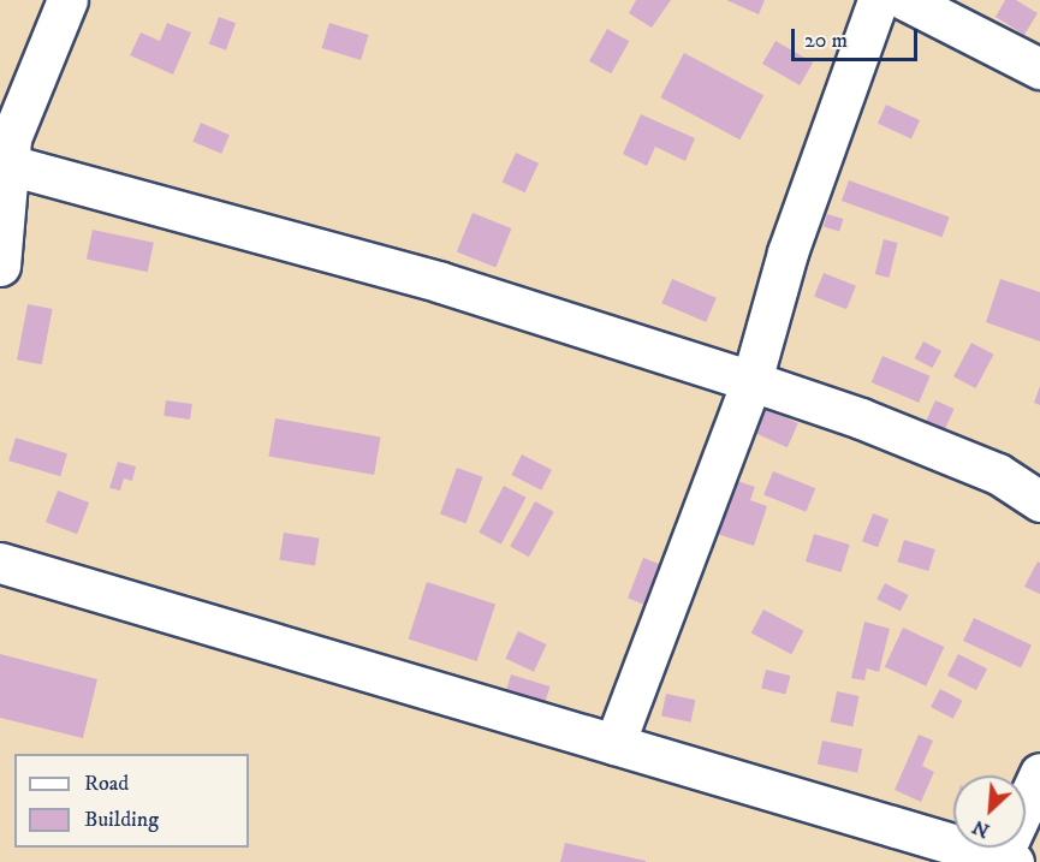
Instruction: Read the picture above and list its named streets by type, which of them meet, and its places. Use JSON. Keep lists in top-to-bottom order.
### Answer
{
  "legend": ["Road", "Building"],
  "scale_bar": "20 m",
  "north": "bottom left"
}
